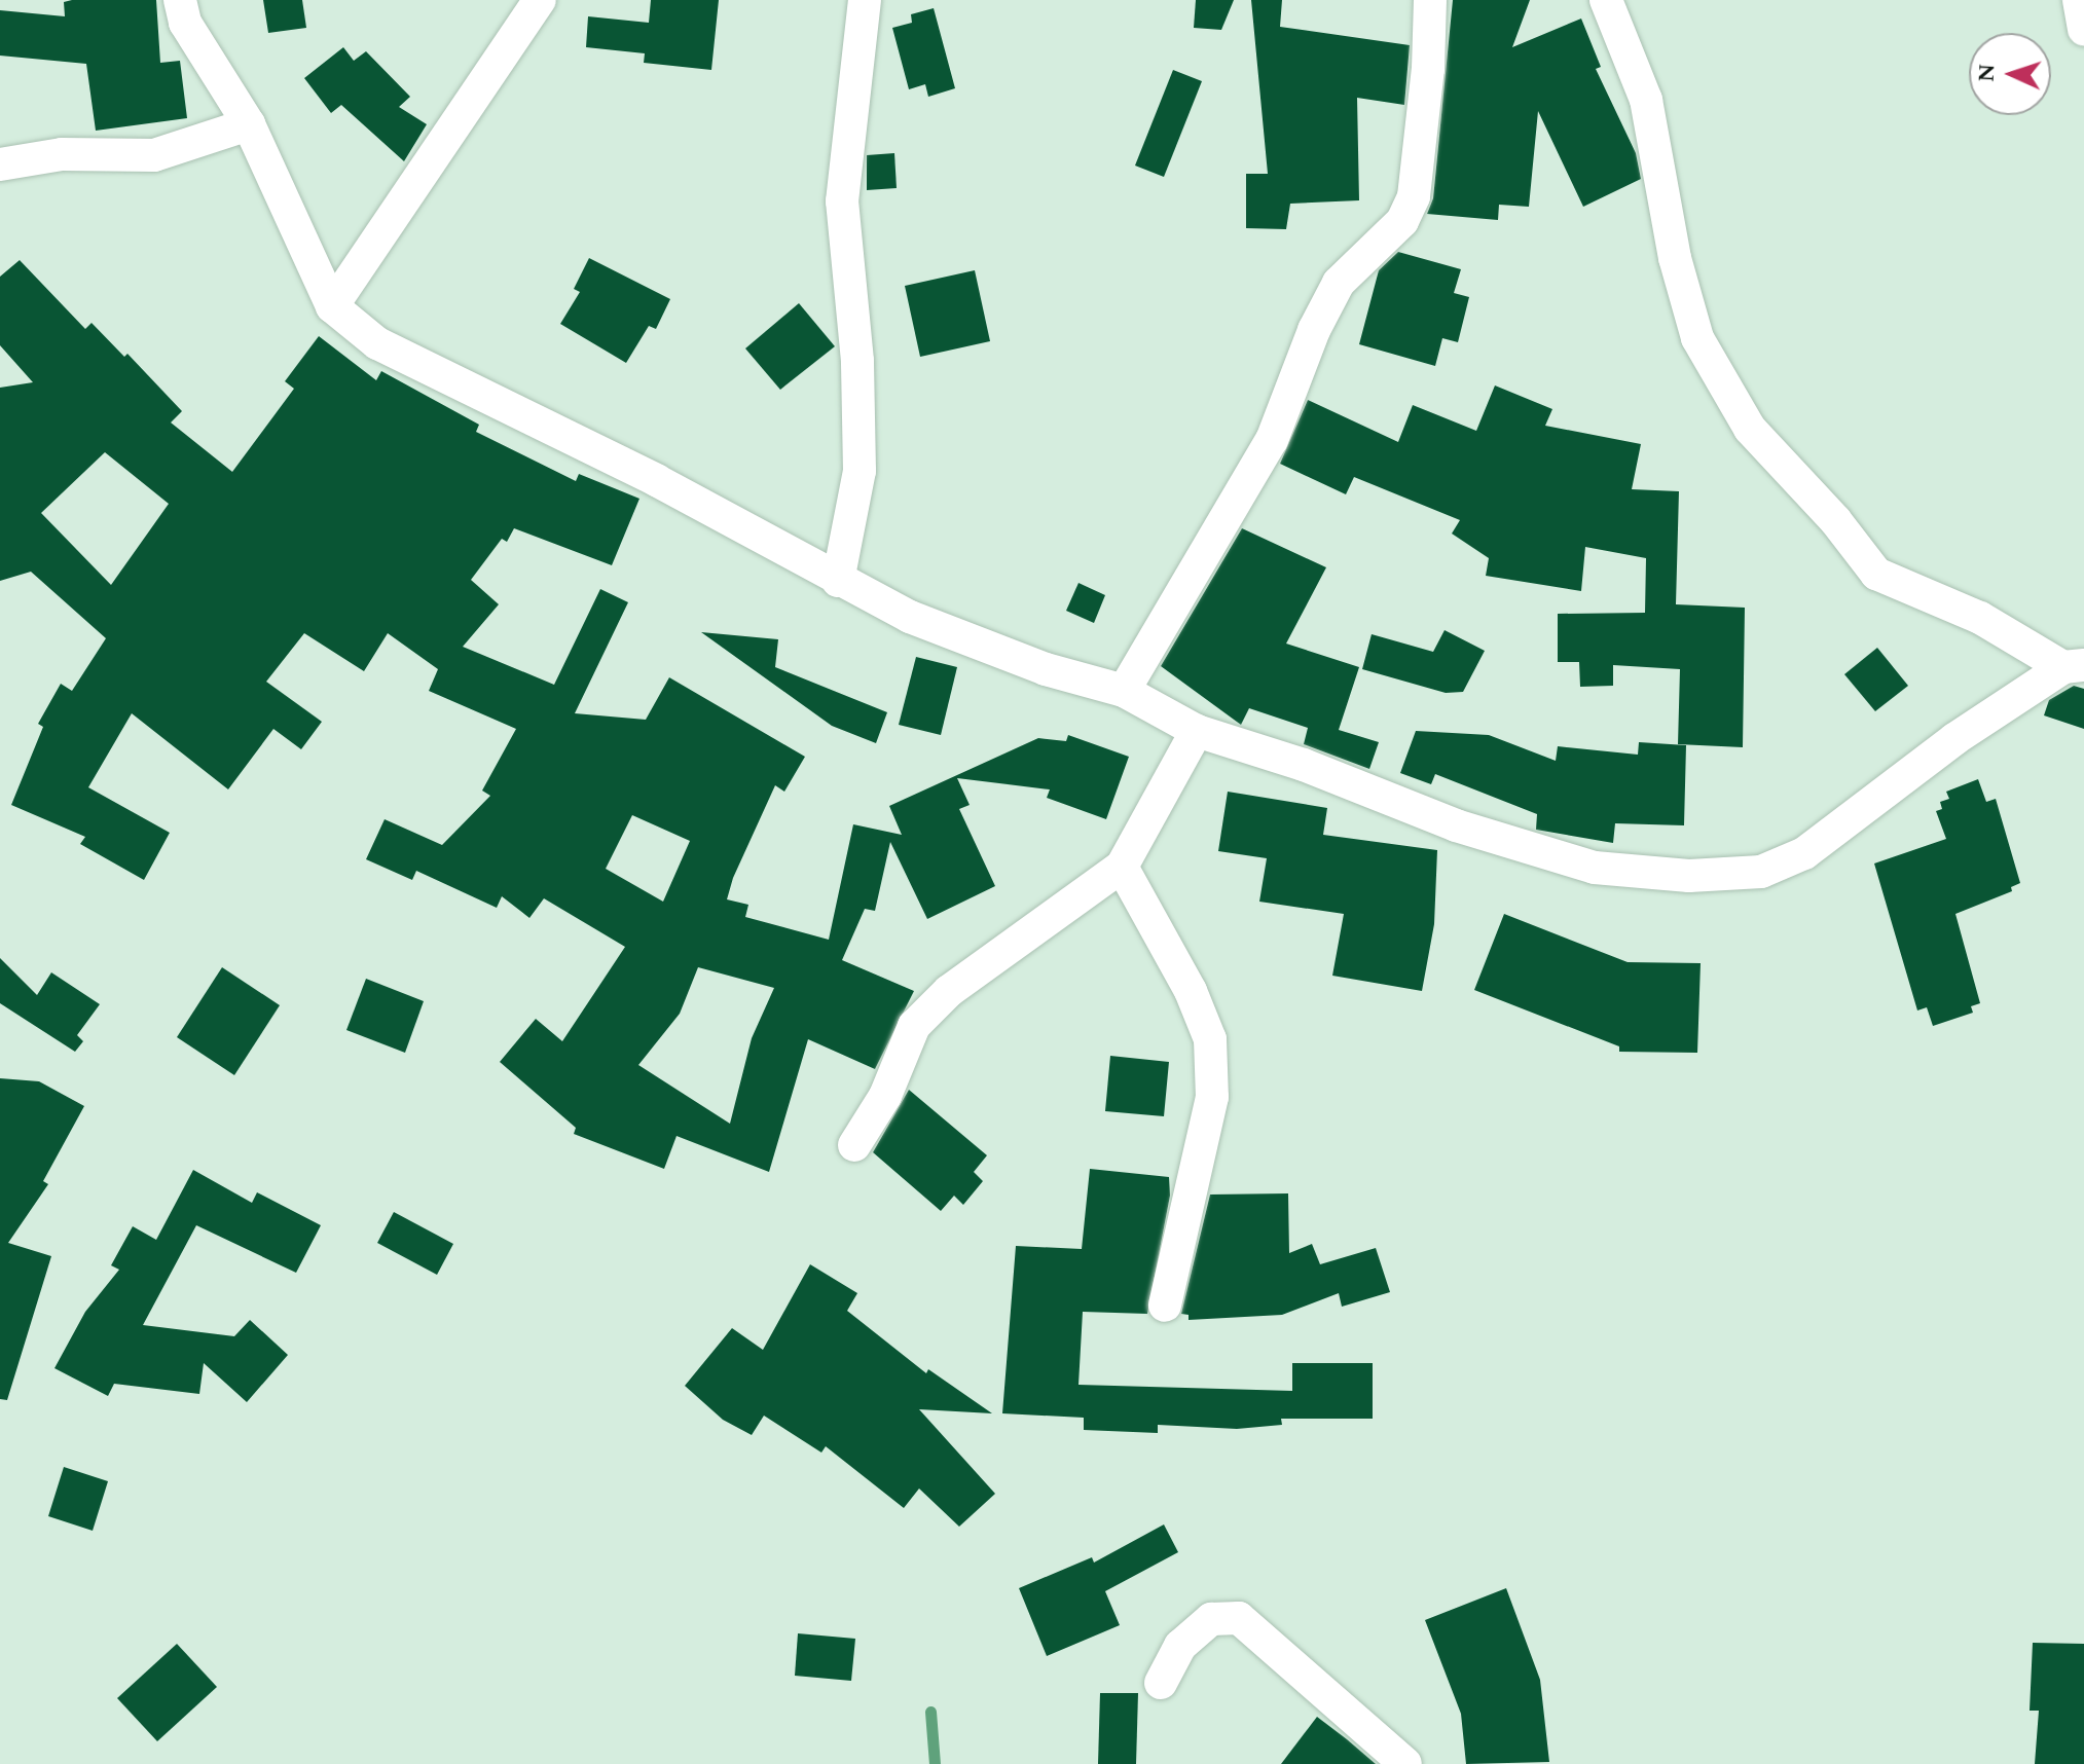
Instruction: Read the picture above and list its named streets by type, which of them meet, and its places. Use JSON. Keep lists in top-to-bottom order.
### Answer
{
  "north": "left"
}
